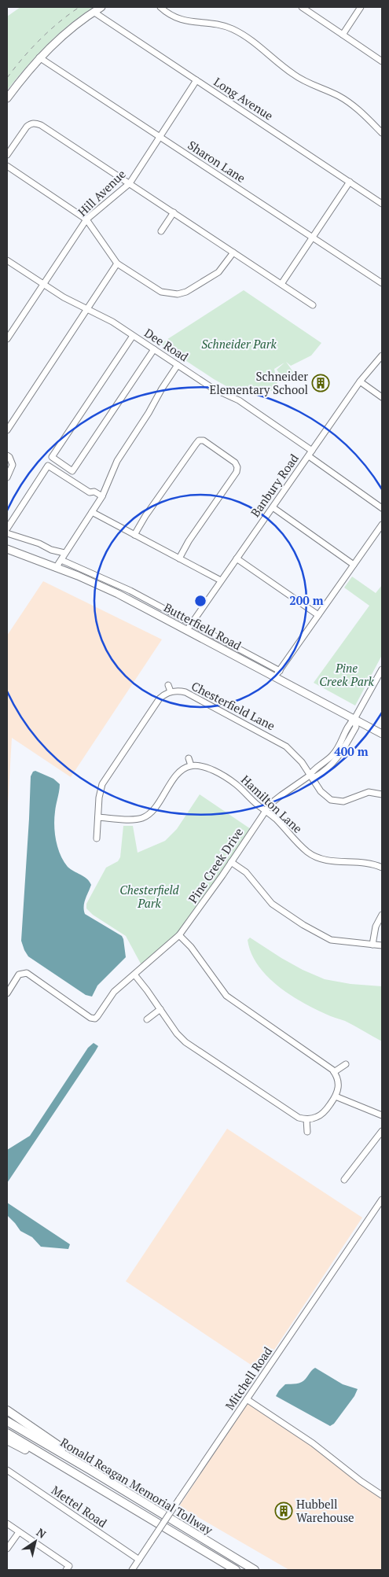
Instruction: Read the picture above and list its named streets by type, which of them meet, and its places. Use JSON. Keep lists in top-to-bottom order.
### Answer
{
  "streets": {
    "highway": ["Ronald Reagan Memorial Tollway"],
    "main road": ["Butterfield Road"],
    "street": [
      "Long Avenue",
      "Sharon Lane",
      "Hill Avenue",
      "Dee Road",
      "Banbury Road",
      "Chesterfield Lane",
      "Hamilton Lane",
      "Pine Creek Drive",
      "Mitchell Road",
      "Mettel Road"
    ]
  },
  "crossings": [
    ["Long Avenue", "Hill Avenue"],
    ["Sharon Lane", "Hill Avenue"],
    ["Hill Avenue", "Dee Road"],
    ["Dee Road", "Banbury Road"],
    ["Banbury Road", "Butterfield Road"],
    ["Butterfield Road", "Pine Creek Drive"],
    ["Chesterfield Lane", "Pine Creek Drive"],
    ["Hamilton Lane", "Pine Creek Drive"],
    ["Mitchell Road", "Mettel Road"]
  ],
  "parks": ["Schneider Park", "Pine Creek Park", "Chesterfield Park"],
  "places": {
    "building": ["Schneider Elementary School", "Hubbell Warehouse"]
  },
  "north": "top right",
  "rings": ["200 m", "400 m"]
}
